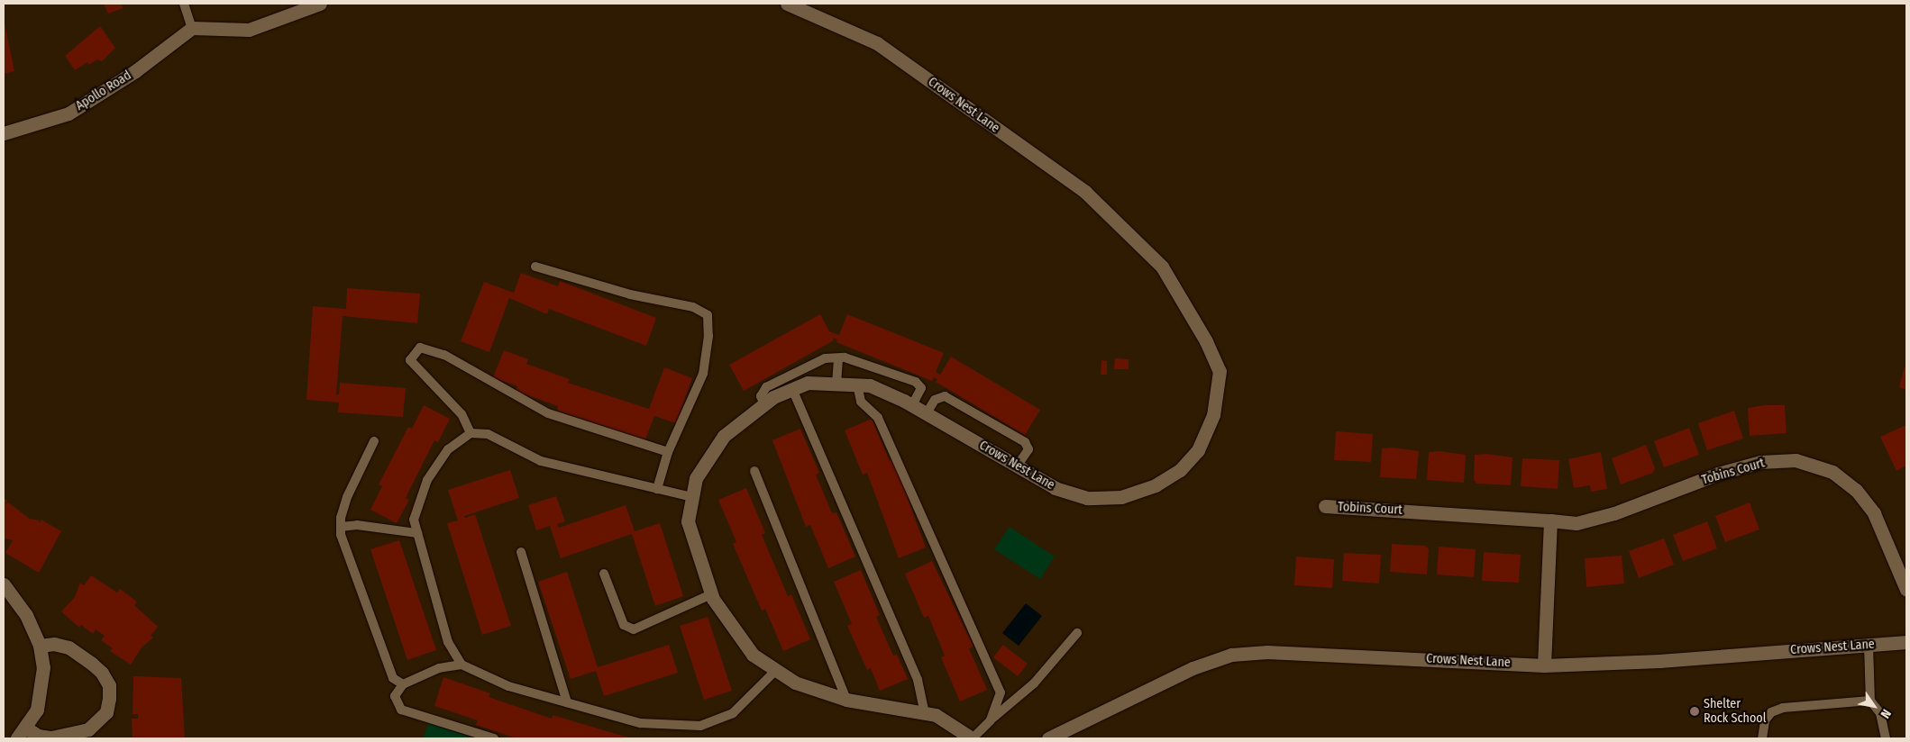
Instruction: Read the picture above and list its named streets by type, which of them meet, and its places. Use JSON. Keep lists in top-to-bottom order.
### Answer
{
  "streets": {
    "street": ["Apollo Road", "Crows Nest Lane", "Tobins Court"]
  },
  "places": ["Shelter Rock School"],
  "north": "bottom right"
}
